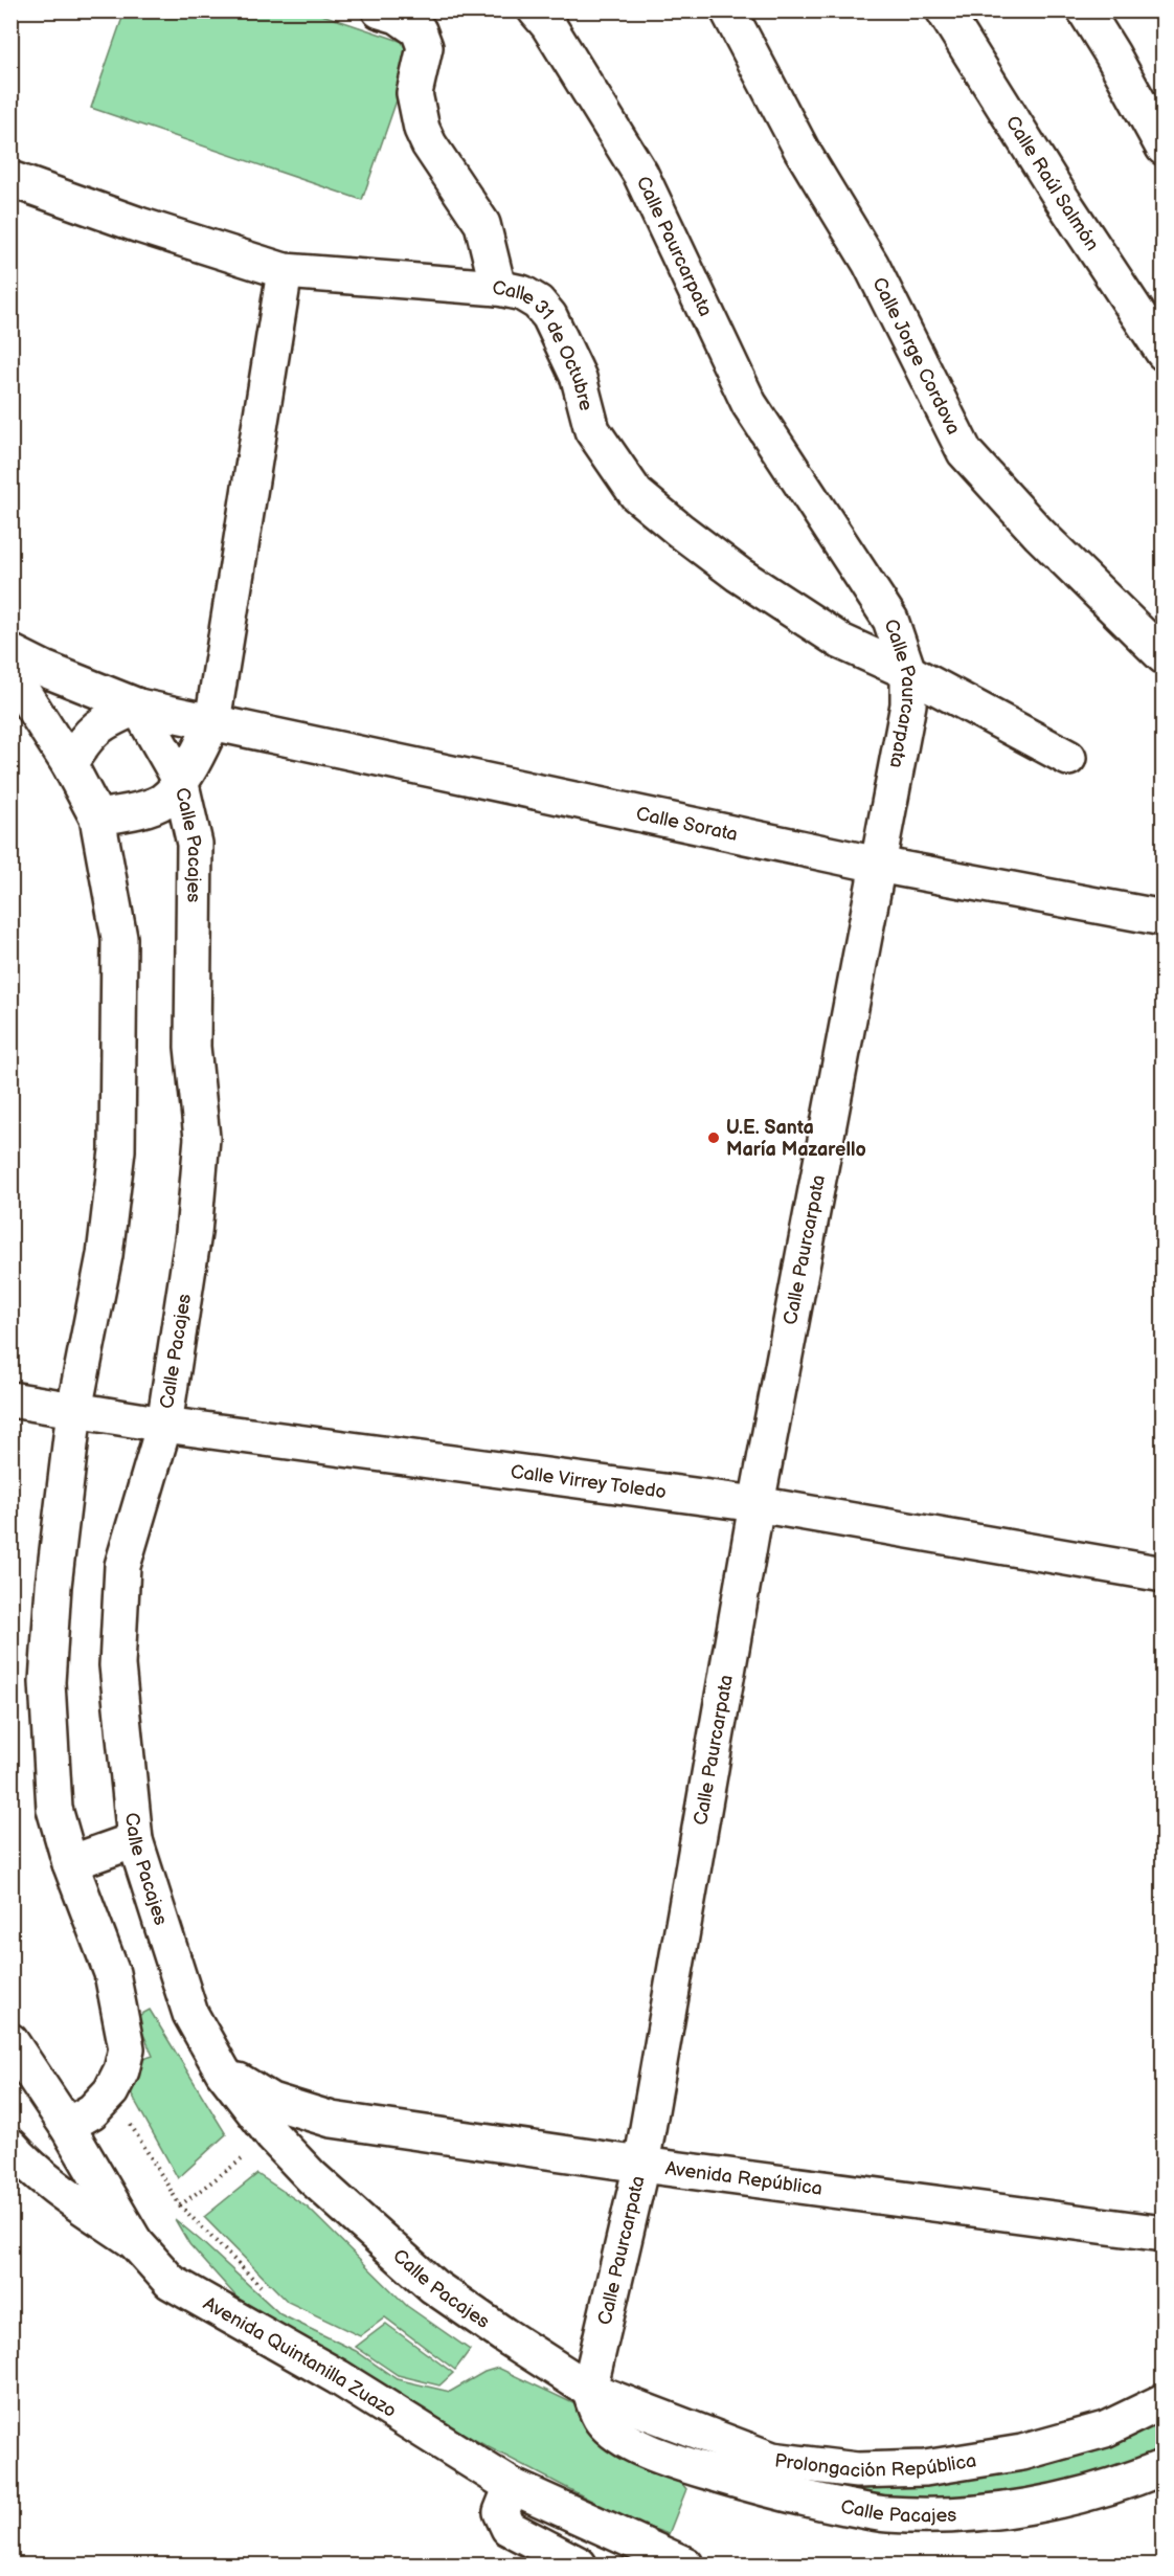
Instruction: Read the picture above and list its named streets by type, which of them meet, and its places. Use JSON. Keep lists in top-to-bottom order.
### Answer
{
  "streets": {
    "street": [
      "Calle Raúl Salmón",
      "Calle Paurcarpata",
      "Calle 31 de Octubre",
      "Calle Jorge Cordova",
      "Calle Sorata",
      "Calle Pacajes",
      "Calle Virrey Toledo",
      "Avenida República",
      "Avenida Quintanilla Zuazo",
      "Prolongación República"
    ]
  },
  "crossings": [
    ["Calle Paurcarpata", "Calle 31 de Octubre"],
    ["Calle Paurcarpata", "Calle Sorata"],
    ["Calle Paurcarpata", "Calle Pacajes"],
    ["Calle Paurcarpata", "Calle Virrey Toledo"],
    ["Calle Paurcarpata", "Avenida República"],
    ["Calle Paurcarpata", "Prolongación República"],
    ["Calle Sorata", "Calle Pacajes"],
    ["Calle Pacajes", "Calle Virrey Toledo"],
    ["Calle Pacajes", "Avenida República"],
    ["Calle Pacajes", "Prolongación República"]
  ],
  "places": ["U.E. Santa María Mazarello"]
}
